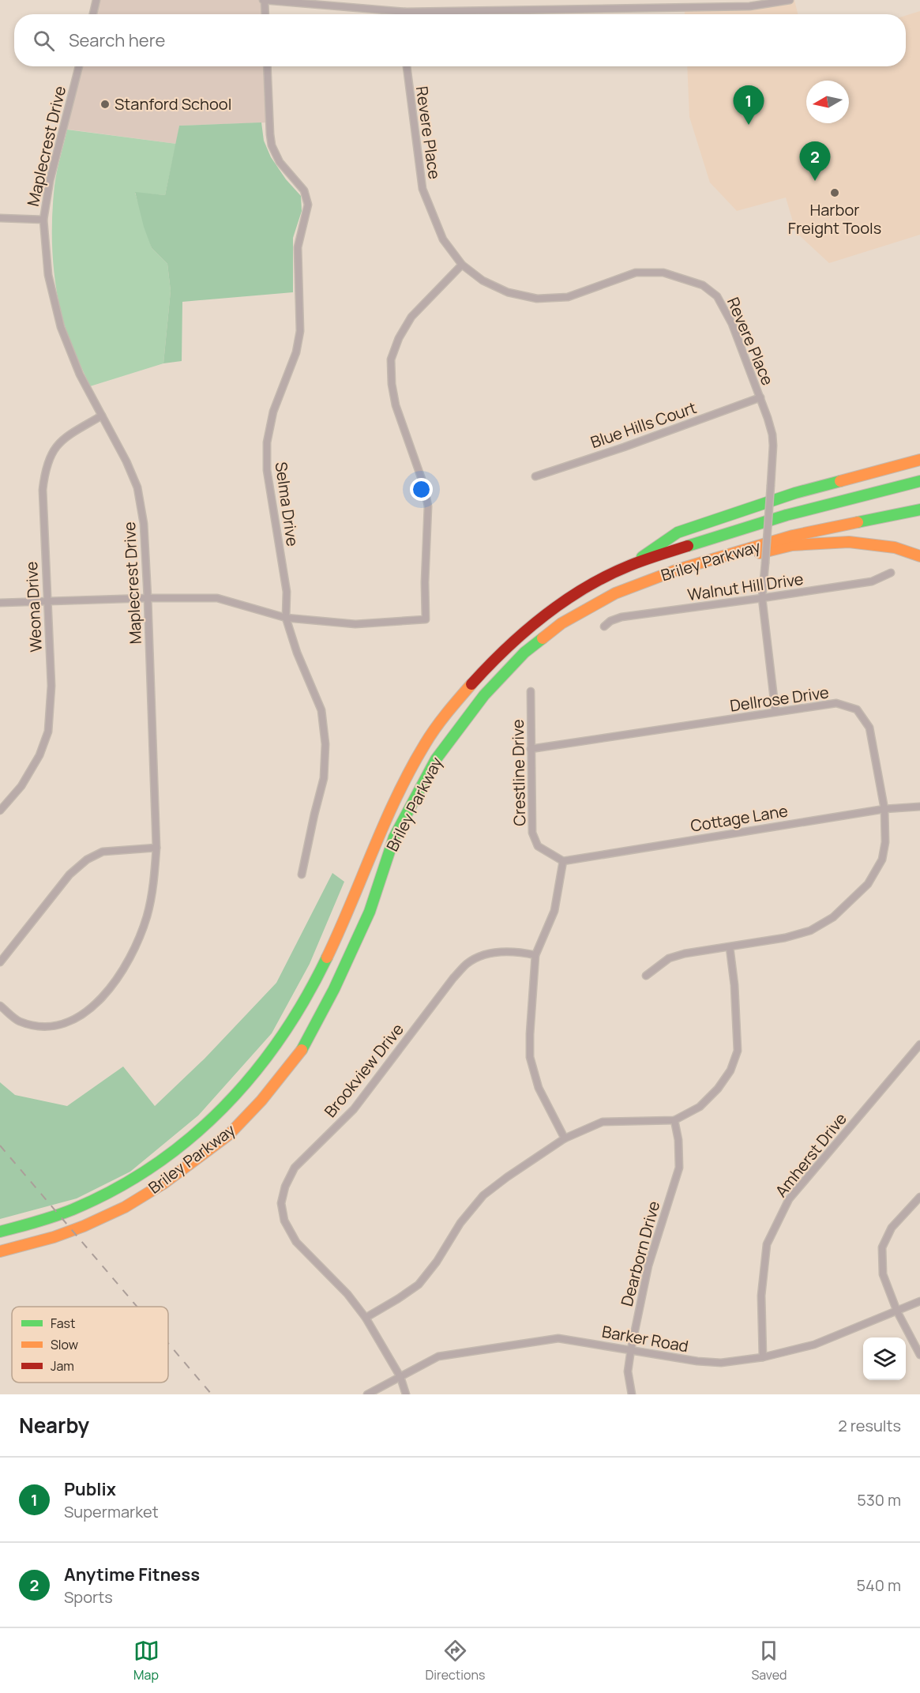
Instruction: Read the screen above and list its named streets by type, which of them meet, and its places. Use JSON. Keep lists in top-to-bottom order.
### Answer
{
  "streets": {
    "highway": ["Briley Parkway"],
    "street": [
      "Revere Place",
      "Maplecrest Drive",
      "Blue Hills Court",
      "Selma Drive",
      "Walnut Hill Drive",
      "Weona Drive",
      "Dellrose Drive",
      "Crestline Drive",
      "Cottage Lane",
      "Brookview Drive",
      "Amherst Drive",
      "Dearborn Drive",
      "Barker Road"
    ]
  },
  "crossings": [
    ["Revere Place", "Blue Hills Court"],
    ["Revere Place", "Walnut Hill Drive"],
    ["Revere Place", "Dellrose Drive"],
    ["Maplecrest Drive", "Weona Drive"],
    ["Dellrose Drive", "Crestline Drive"],
    ["Dellrose Drive", "Cottage Lane"],
    ["Crestline Drive", "Cottage Lane"],
    ["Brookview Drive", "Barker Road"],
    ["Amherst Drive", "Barker Road"],
    ["Dearborn Drive", "Barker Road"]
  ],
  "places": ["Stanford School", "Harbor Freight Tools"],
  "legend": ["Fast", "Slow", "Jam"],
  "north": "left",
  "page": {
    "search": "Search here",
    "pins": ["1", "2"],
    "heading": ["Nearby", "2 results"],
    "list": [
      {
        "mark": "1",
        "name": "Publix",
        "note": "Supermarket",
        "value": "530 m"
      },
      {
        "mark": "2",
        "name": "Anytime Fitness",
        "note": "Sports",
        "value": "540 m"
      }
    ],
    "nav": ["Map", "Directions", "Saved"]
  }
}
